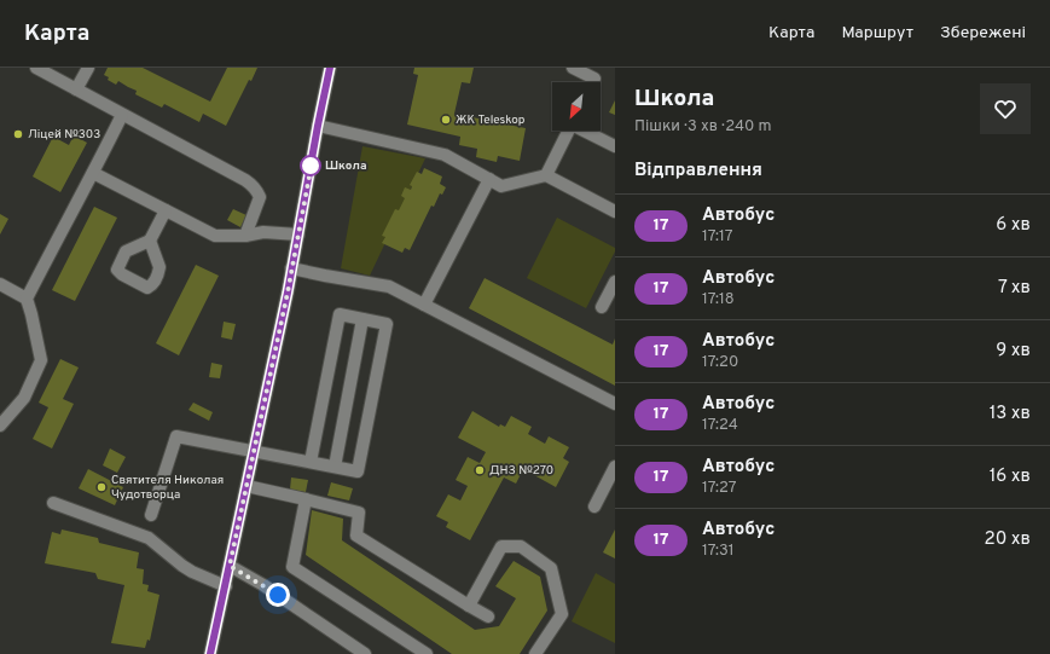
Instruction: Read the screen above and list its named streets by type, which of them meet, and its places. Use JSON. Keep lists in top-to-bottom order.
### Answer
{
  "places": [
    "ЖК Teleskop",
    "Ліцей №303",
    "Школа",
    "ДНЗ №270",
    "Святителя Николая Чудотворца"
  ],
  "lines": ["bus line 17"],
  "north": "bottom left",
  "page": {
    "header": "Карта",
    "nav": ["Карта", "Маршрут", "Збережені"],
    "heading": [
      ["Школа", "Пішки · 3 хв · 240 m"],
      "Відправлення"
    ],
    "list": [
      {
        "mark": "17",
        "name": "Автобус",
        "note": "17:17",
        "value": "6 хв"
      },
      {
        "mark": "17",
        "name": "Автобус",
        "note": "17:18",
        "value": "7 хв"
      },
      {
        "mark": "17",
        "name": "Автобус",
        "note": "17:20",
        "value": "9 хв"
      },
      {
        "mark": "17",
        "name": "Автобус",
        "note": "17:24",
        "value": "13 хв"
      },
      {
        "mark": "17",
        "name": "Автобус",
        "note": "17:27",
        "value": "16 хв"
      },
      {
        "mark": "17",
        "name": "Автобус",
        "note": "17:31",
        "value": "20 хв"
      }
    ]
  }
}
